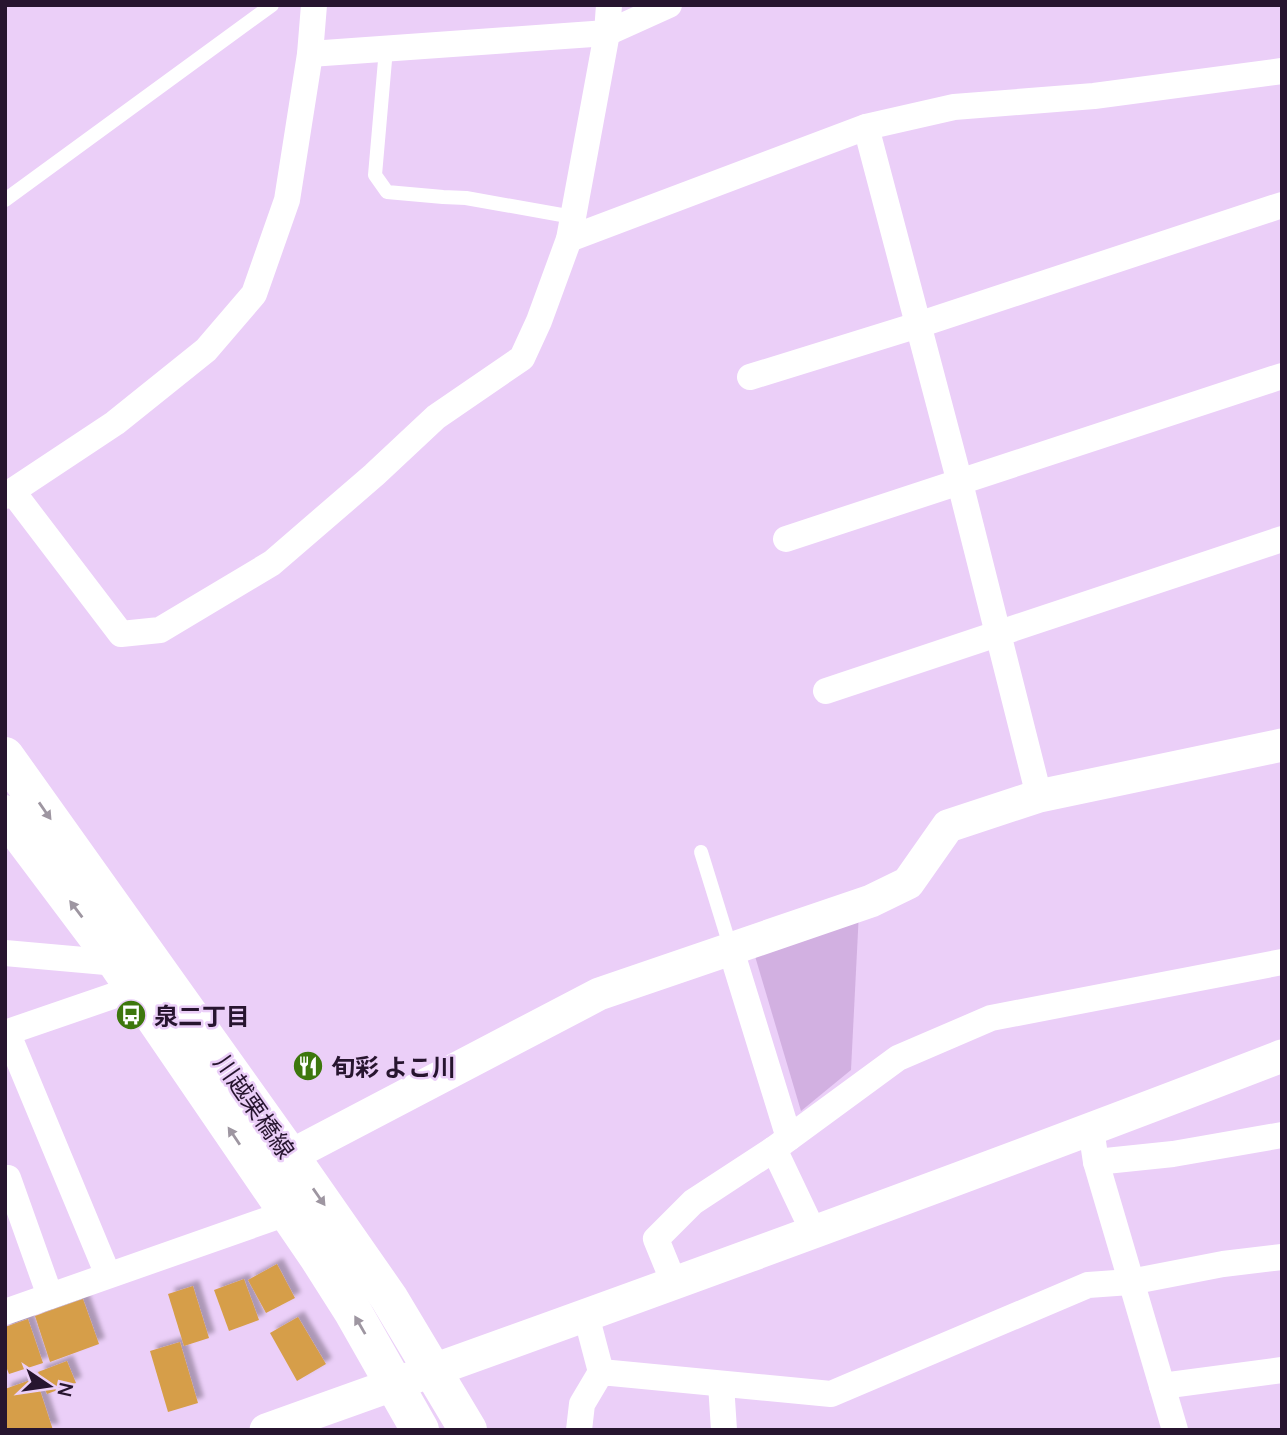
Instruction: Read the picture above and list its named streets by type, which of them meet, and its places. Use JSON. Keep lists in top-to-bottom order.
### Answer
{
  "streets": {
    "main road": ["川越栗橋線"]
  },
  "places": {
    "bus stop": ["泉二丁目"],
    "restaurant": ["旬彩 よこ川"]
  },
  "north": "right"
}
